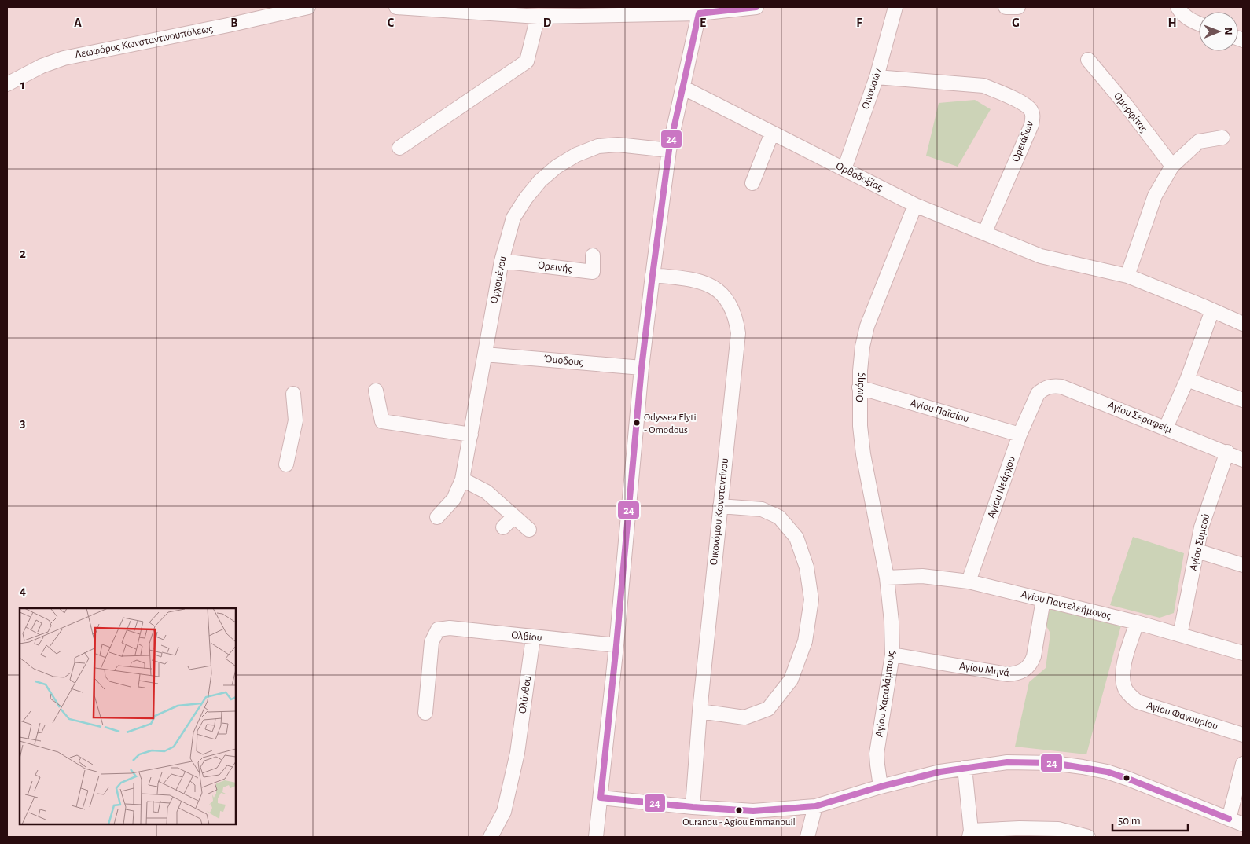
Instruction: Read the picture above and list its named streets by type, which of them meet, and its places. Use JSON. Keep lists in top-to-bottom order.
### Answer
{
  "streets": {
    "street": [
      "Λεωφόρος Κωνσταντινουπόλεως",
      "Οινουσών",
      "Ομορφίτας",
      "Ορειάδων",
      "Ορθοδοξίας",
      "Ορεινής",
      "Ορχομένου",
      "Όμοδους",
      "Οινόης",
      "Αγίου Παϊσίου",
      "Αγίου Σεραφείμ",
      "Αγίου Νεάρχου",
      "Οικονόμου Κωνσταντίνου",
      "Αγίου Συμεού",
      "Αγίου Παντελεήμονος",
      "Ολβίου",
      "Αγίου Μηνά",
      "Αγίου Χαραλάμπους",
      "Ολύνθου",
      "Αγίου Φανουρίου"
    ]
  },
  "crossings": [
    ["Οινουσών", "Ορειάδων"],
    ["Οινουσών", "Ορθοδοξίας"],
    ["Ορειάδων", "Ορθοδοξίας"],
    ["Ορθοδοξίας", "Οινόης"],
    ["Ορεινής", "Ορχομένου"],
    ["Ορχομένου", "Όμοδους"],
    ["Οινόης", "Αγίου Παϊσίου"],
    ["Οινόης", "Αγίου Παντελεήμονος"],
    ["Οινόης", "Αγίου Χαραλάμπους"],
    ["Αγίου Παϊσίου", "Αγίου Νεάρχου"],
    ["Αγίου Σεραφείμ", "Αγίου Νεάρχου"],
    ["Αγίου Σεραφείμ", "Αγίου Συμεού"],
    ["Αγίου Νεάρχου", "Αγίου Παντελεήμονος"],
    ["Αγίου Συμεού", "Αγίου Παντελεήμονος"],
    ["Αγίου Παντελεήμονος", "Αγίου Μηνά"],
    ["Αγίου Παντελεήμονος", "Αγίου Χαραλάμπους"],
    ["Αγίου Παντελεήμονος", "Αγίου Φανουρίου"],
    ["Ολβίου", "Ολύνθου"],
    ["Αγίου Μηνά", "Αγίου Χαραλάμπους"]
  ],
  "places": ["Odyssea Elyti - Omodous", "Ouranou - Agiou Emmanouil"],
  "lines": ["transit line 24"],
  "scale_bar": "50 m",
  "north": "right",
  "grid": {
    "columns": [
      "A",
      "B",
      "C",
      "D",
      "E",
      "F",
      "G",
      "H"
    ],
    "rows": [
      "1",
      "2",
      "3",
      "4"
    ]
  }
}
